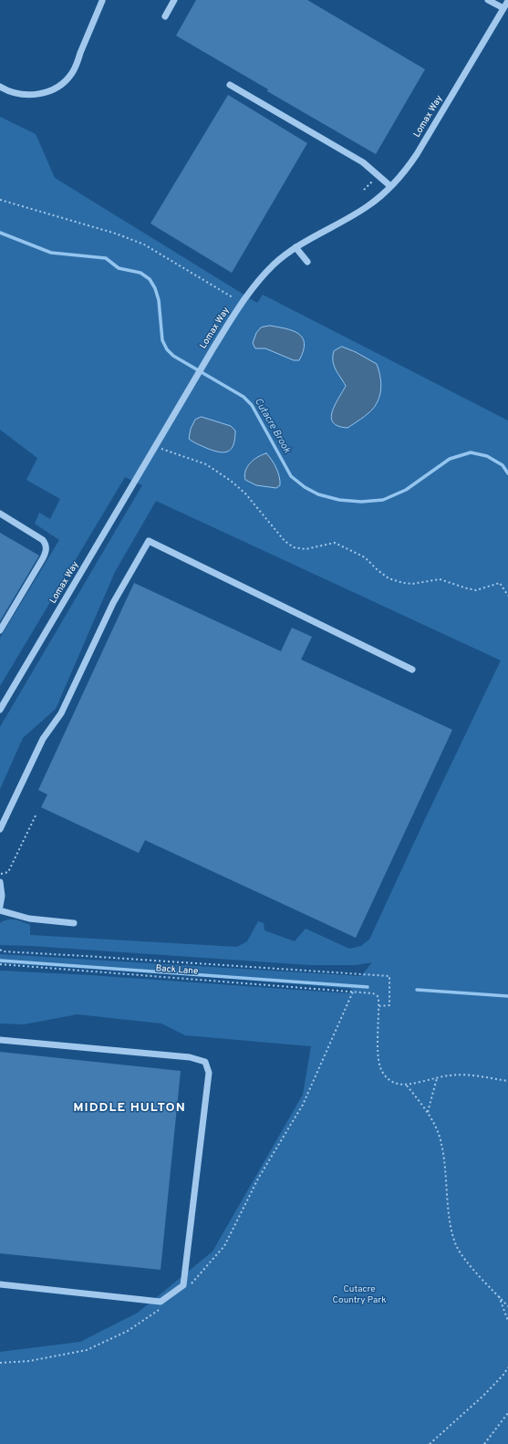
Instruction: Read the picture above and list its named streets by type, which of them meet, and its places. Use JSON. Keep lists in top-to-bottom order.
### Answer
{
  "streets": {
    "street": ["Lomax Way"],
    "path": ["Back Lane"]
  },
  "districts": ["MIDDLE HULTON"],
  "water": ["Cutacre Brook"],
  "parks": ["Cutacre Country Park"]
}
